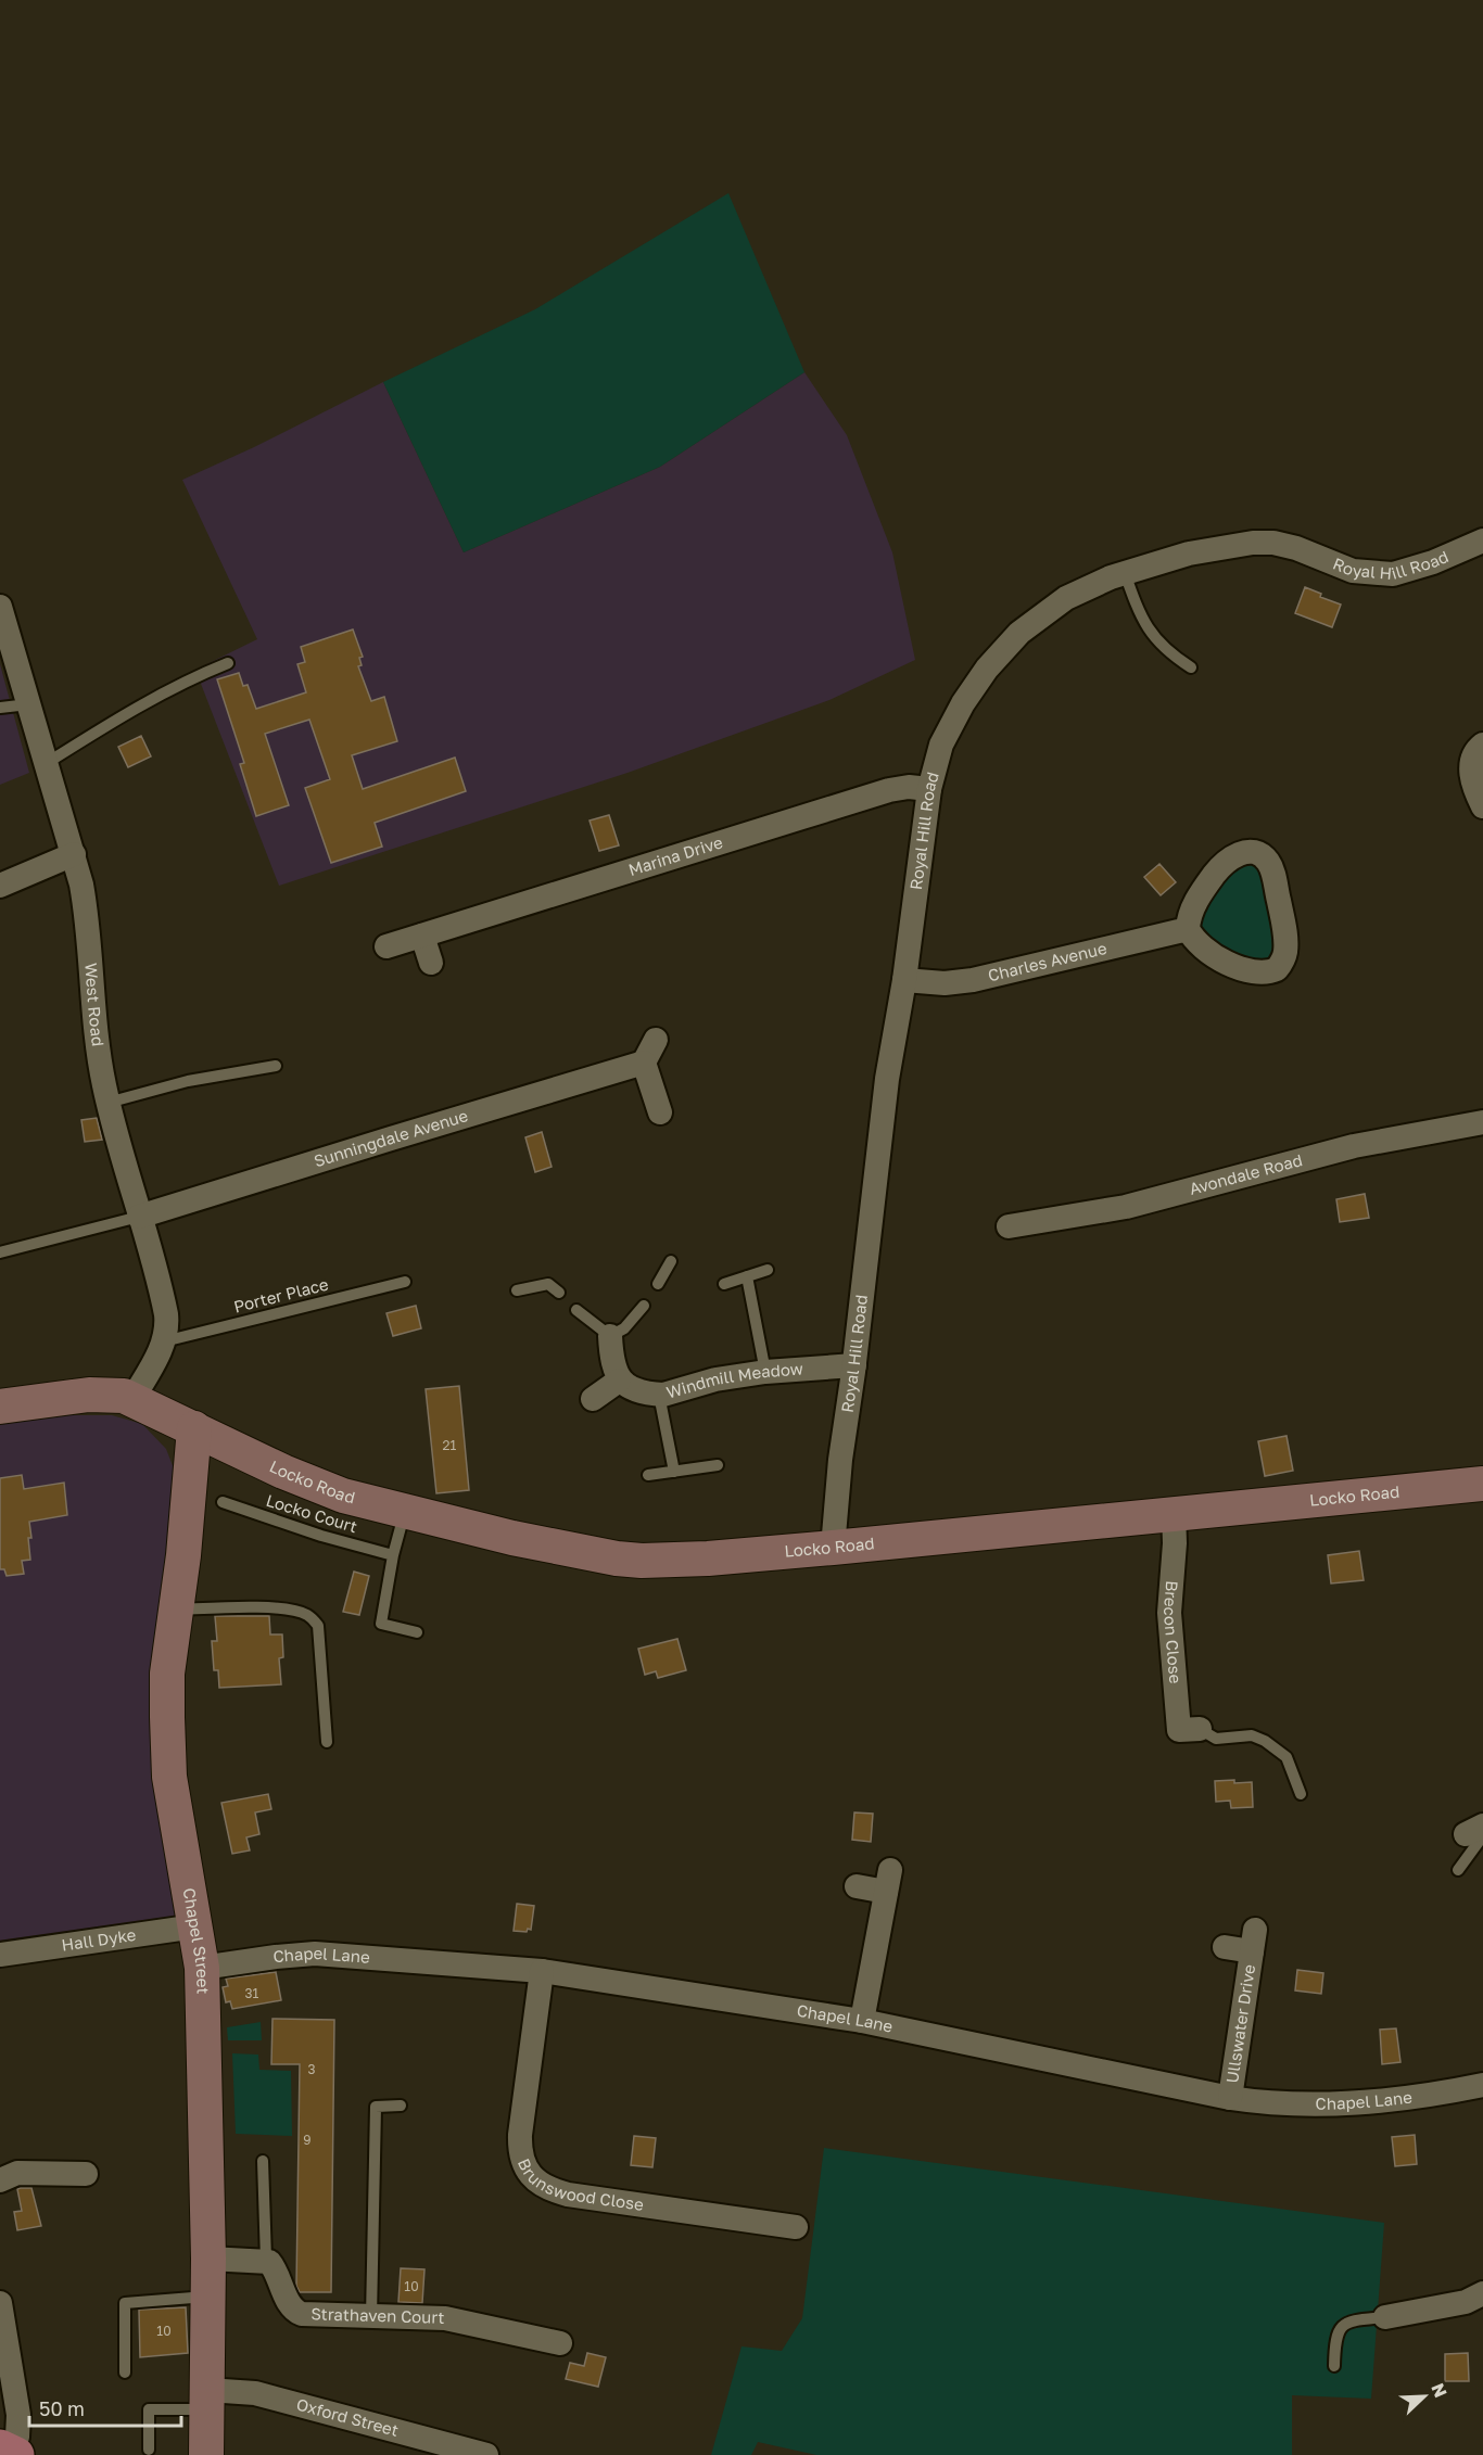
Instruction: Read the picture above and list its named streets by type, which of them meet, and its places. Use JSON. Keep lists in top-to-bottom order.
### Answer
{
  "streets": {
    "street": [
      "Royal Hill Road",
      "Marina Drive",
      "Charles Avenue",
      "West Road",
      "Sunningdale Avenue",
      "Avondale Road",
      "Windmill Meadow",
      "Locko Road",
      "Brecon Close",
      "Hall Dyke",
      "Chapel Street",
      "Chapel Lane",
      "Ullswater Drive",
      "Brunswood Close",
      "Strathaven Court",
      "Oxford Street"
    ],
    "lane": ["Porter Place", "Locko Court"]
  },
  "crossings": [
    ["Royal Hill Road", "Marina Drive"],
    ["Royal Hill Road", "Charles Avenue"],
    ["Royal Hill Road", "Windmill Meadow"],
    ["Royal Hill Road", "Locko Road"],
    ["West Road", "Sunningdale Avenue"],
    ["West Road", "Porter Place"],
    ["West Road", "Locko Road"],
    ["Locko Road", "Brecon Close"],
    ["Locko Road", "Chapel Street"],
    ["Hall Dyke", "Chapel Street"],
    ["Chapel Street", "Chapel Lane"],
    ["Chapel Street", "Oxford Street"],
    ["Chapel Lane", "Ullswater Drive"],
    ["Chapel Lane", "Brunswood Close"]
  ],
  "house_numbers": [
    "21",
    "31",
    "3",
    "9",
    "10",
    "10"
  ],
  "scale_bar": "50 m",
  "north": "top right"
}
